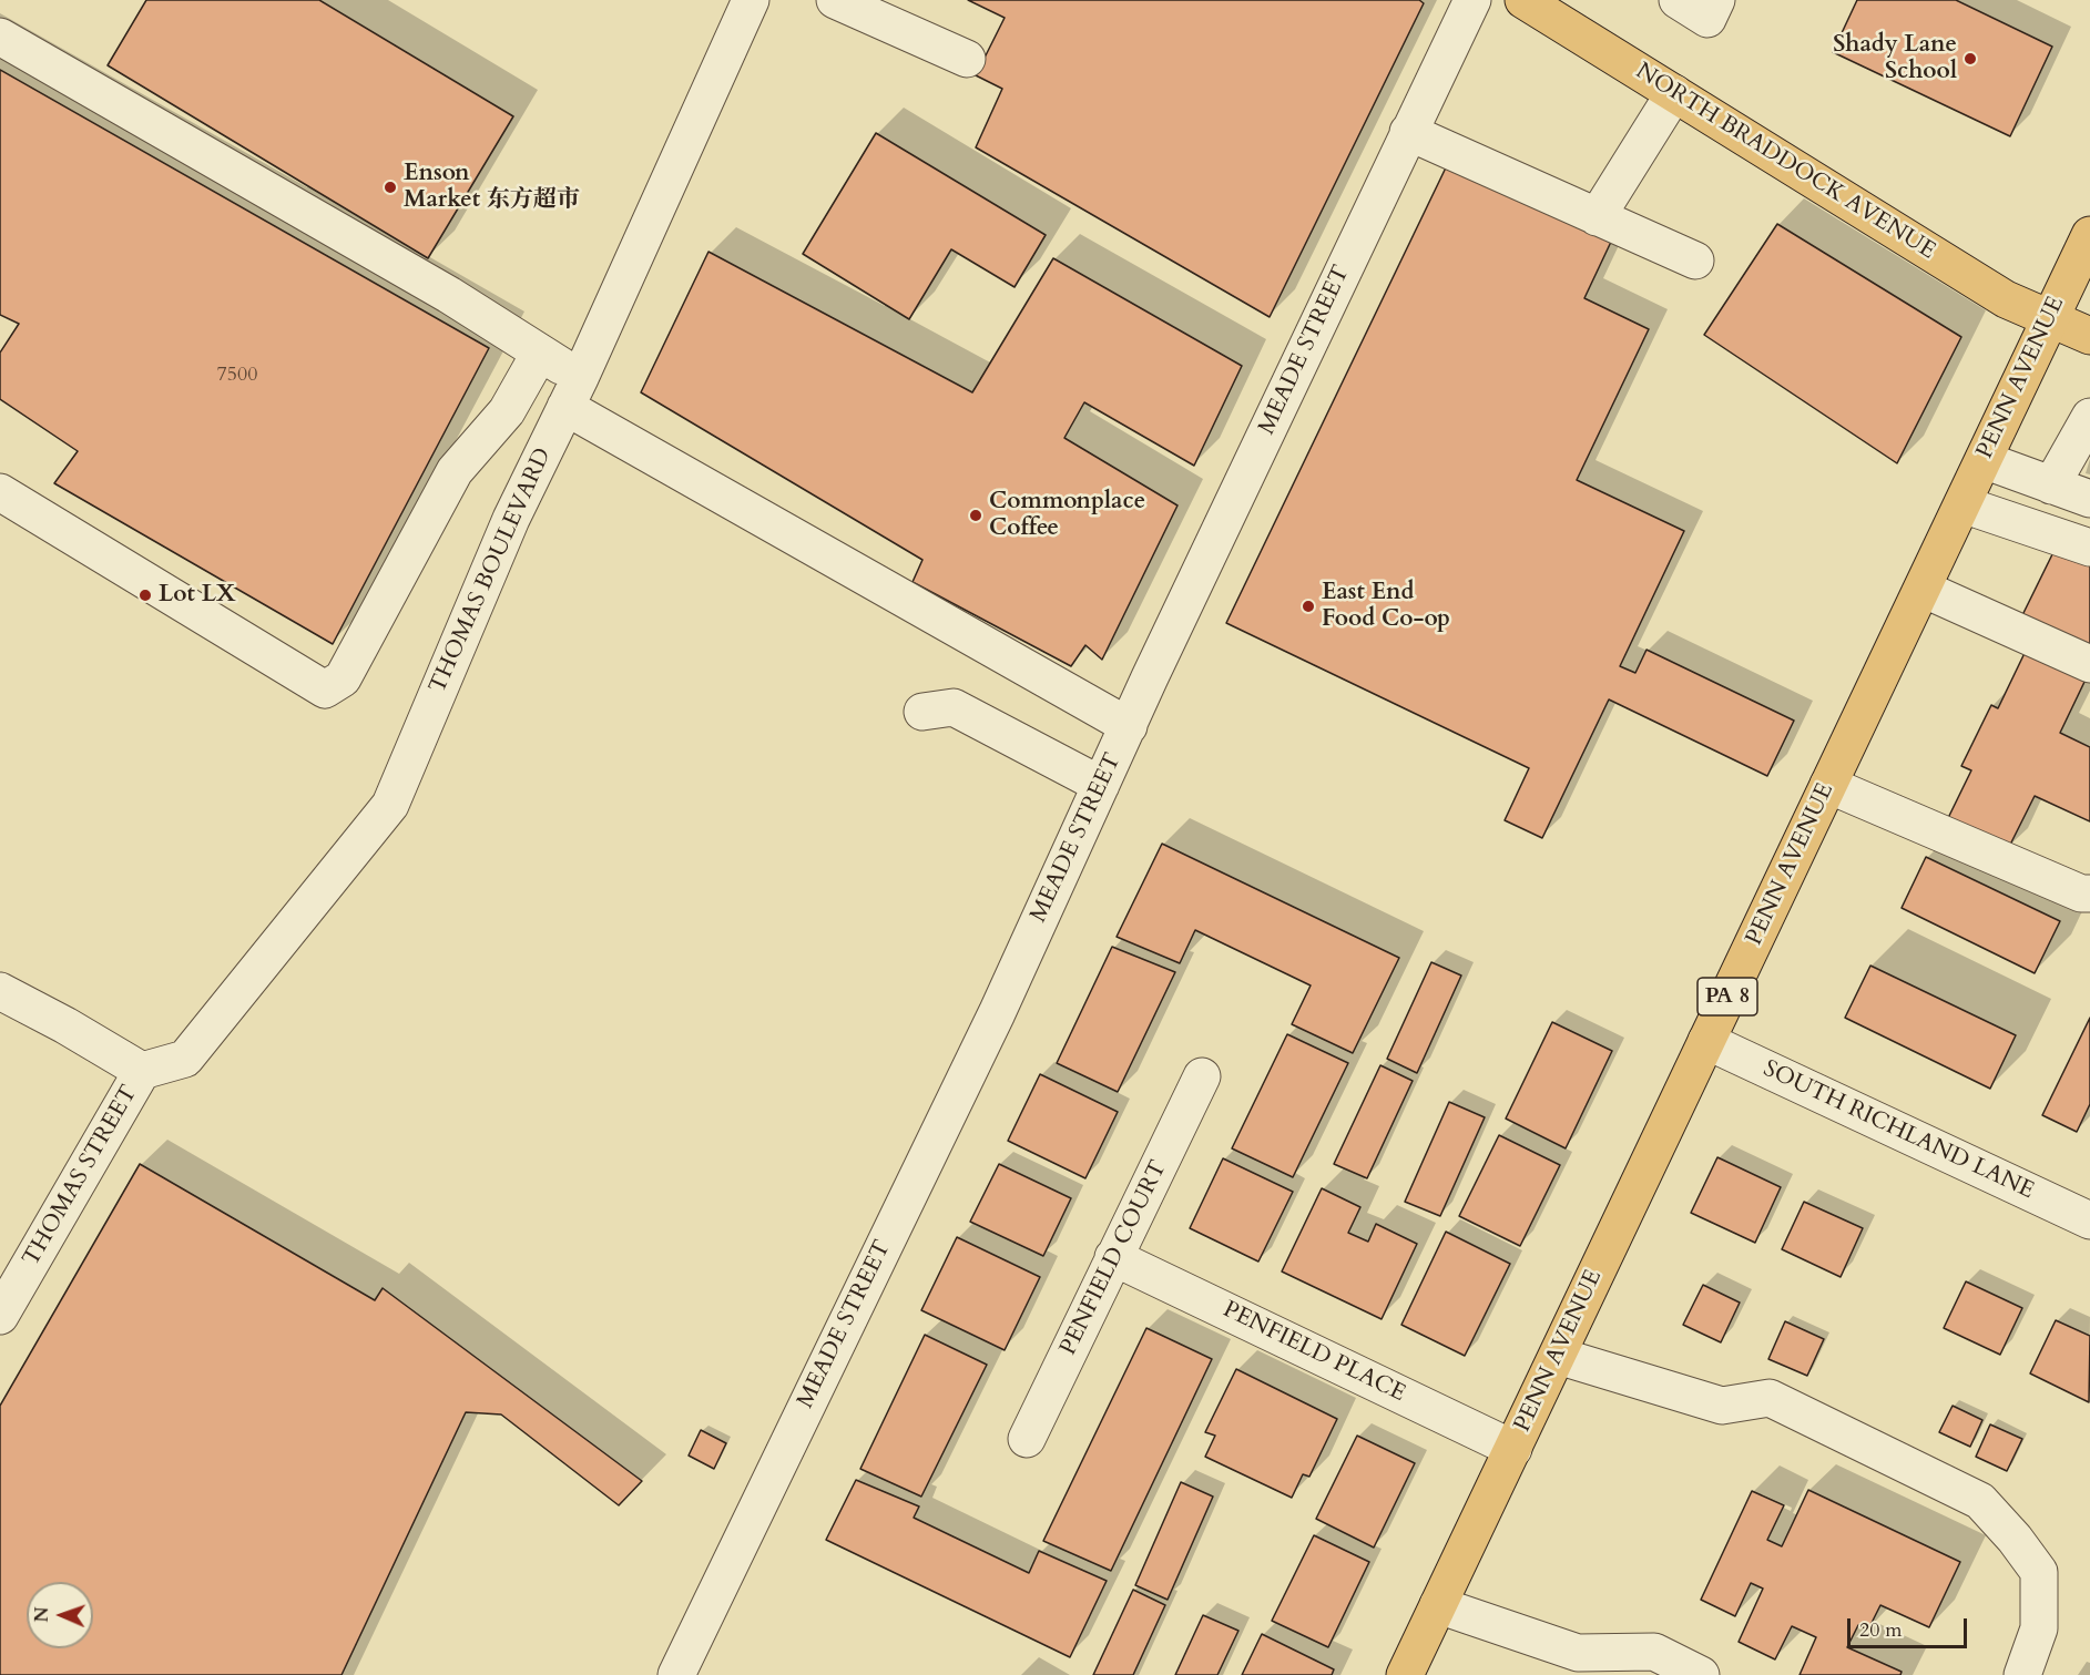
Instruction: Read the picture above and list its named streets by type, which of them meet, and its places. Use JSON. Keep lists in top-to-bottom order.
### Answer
{
  "streets": {
    "main road": ["NORTH BRADDOCK AVENUE", "PENN AVENUE", "PA 8"],
    "street": [
      "MEADE STREET",
      "THOMAS BOULEVARD",
      "SOUTH RICHLAND LANE",
      "THOMAS STREET",
      "PENFIELD COURT",
      "PENFIELD PLACE"
    ]
  },
  "crossings": [
    ["NORTH BRADDOCK AVENUE", "PENN AVENUE"],
    ["PENN AVENUE", "SOUTH RICHLAND LANE"],
    ["PENN AVENUE", "PENFIELD PLACE"],
    ["THOMAS BOULEVARD", "THOMAS STREET"],
    ["PENFIELD COURT", "PENFIELD PLACE"]
  ],
  "places": [
    "Shady Lane School",
    "Enson Market 东方超市",
    "Commonplace Coffee",
    "Lot LX",
    "East End Food Co-op"
  ],
  "house_numbers": ["7500"],
  "scale_bar": "20 m",
  "north": "left"
}
